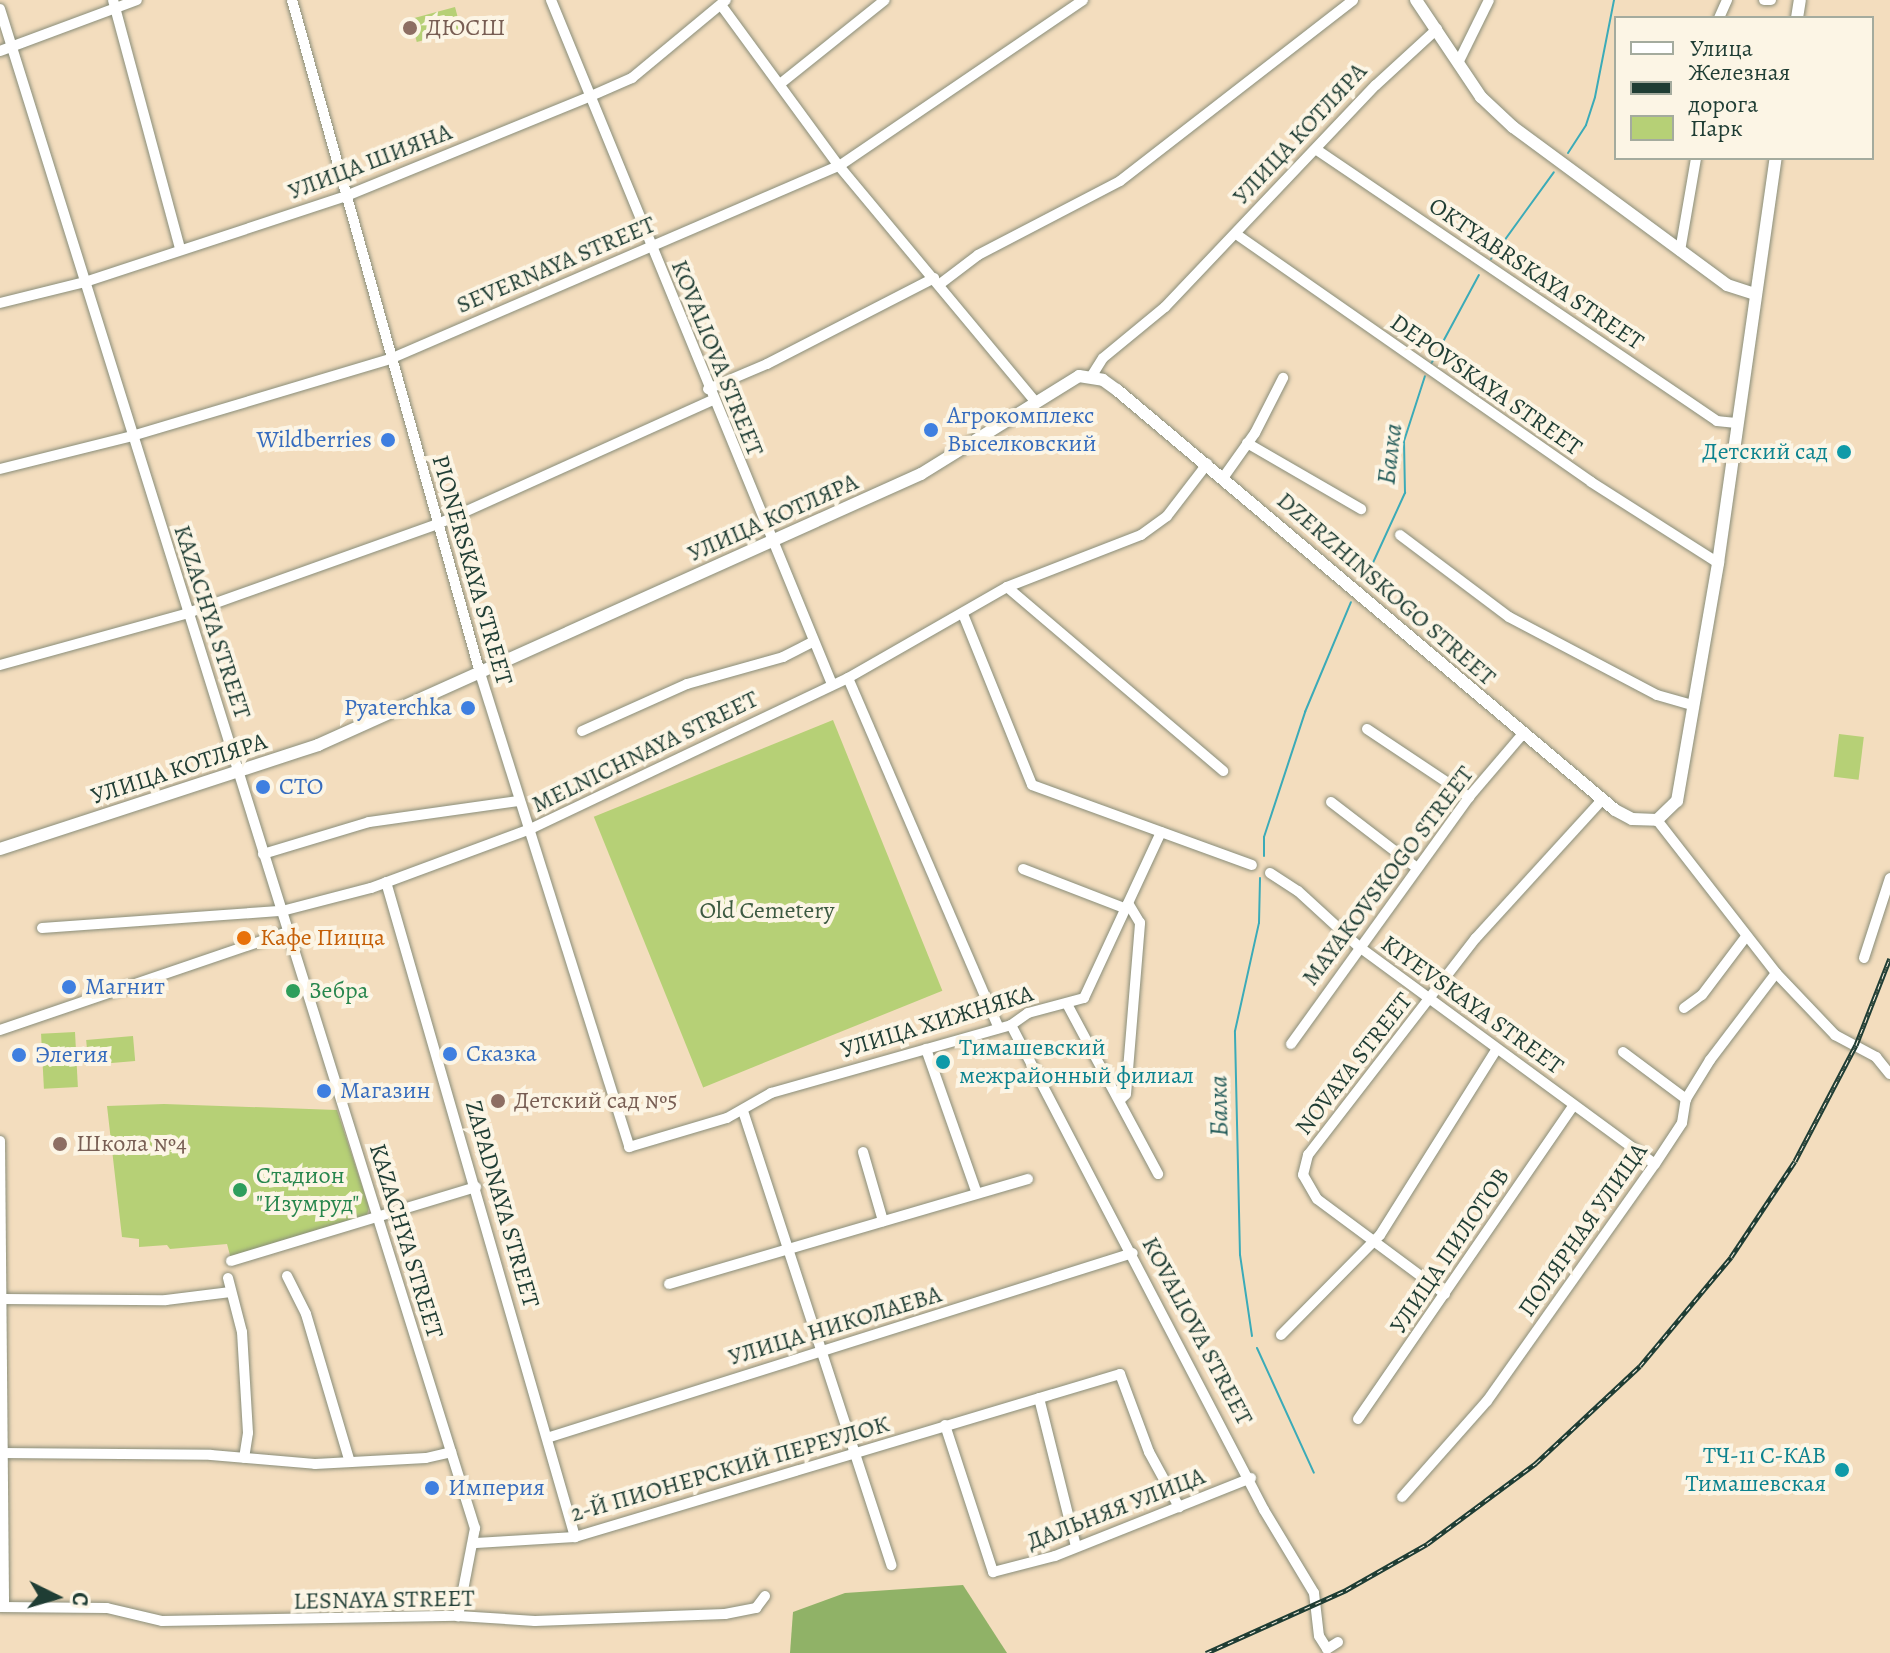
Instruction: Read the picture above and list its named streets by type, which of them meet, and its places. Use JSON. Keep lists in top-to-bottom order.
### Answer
{
  "streets": {
    "main road": ["УЛИЦА КОТЛЯРА", "DZERZHINSKOGO STREET"],
    "street": [
      "УЛИЦА ШИЯНА",
      "SEVERNAYA STREET",
      "OKTYABRSKAYA STREET",
      "KOVALIOVA STREET",
      "DEPOVSKAYA STREET",
      "PIONERSKAYA STREET",
      "KAZACHYA STREET",
      "MELNICHNAYA STREET",
      "MAYAKOVSKOGO STREET",
      "KIYEVSKAYA STREET",
      "УЛИЦА ХИЖНЯКА",
      "NOVAYA STREET",
      "ZAPADNAYA STREET",
      "ПОЛЯРНАЯ УЛИЦА",
      "УЛИЦА ПИЛОТОВ",
      "УЛИЦА НИКОЛАЕВА",
      "2-Й ПИОНЕРСКИЙ ПЕРЕУЛОК",
      "ДАЛЬНЯЯ УЛИЦА",
      "LESNAYA STREET"
    ]
  },
  "crossings": [
    ["УЛИЦА КОТЛЯРА", "OKTYABRSKAYA STREET"],
    ["УЛИЦА КОТЛЯРА", "KOVALIOVA STREET"],
    ["УЛИЦА КОТЛЯРА", "DEPOVSKAYA STREET"],
    ["УЛИЦА КОТЛЯРА", "PIONERSKAYA STREET"],
    ["УЛИЦА КОТЛЯРА", "DZERZHINSKOGO STREET"],
    ["УЛИЦА КОТЛЯРА", "KAZACHYA STREET"],
    ["УЛИЦА ШИЯНА", "KOVALIOVA STREET"],
    ["УЛИЦА ШИЯНА", "PIONERSKAYA STREET"],
    ["УЛИЦА ШИЯНА", "KAZACHYA STREET"],
    ["SEVERNAYA STREET", "KOVALIOVA STREET"],
    ["SEVERNAYA STREET", "PIONERSKAYA STREET"],
    ["SEVERNAYA STREET", "KAZACHYA STREET"],
    ["KOVALIOVA STREET", "MELNICHNAYA STREET"],
    ["KOVALIOVA STREET", "УЛИЦА ХИЖНЯКА"],
    ["KOVALIOVA STREET", "УЛИЦА НИКОЛАЕВА"],
    ["KOVALIOVA STREET", "ДАЛЬНЯЯ УЛИЦА"],
    ["PIONERSKAYA STREET", "MELNICHNAYA STREET"],
    ["PIONERSKAYA STREET", "УЛИЦА ХИЖНЯКА"],
    ["DZERZHINSKOGO STREET", "MELNICHNAYA STREET"],
    ["DZERZHINSKOGO STREET", "MAYAKOVSKOGO STREET"],
    ["DZERZHINSKOGO STREET", "NOVAYA STREET"],
    ["KAZACHYA STREET", "MELNICHNAYA STREET"],
    ["KAZACHYA STREET", "2-Й ПИОНЕРСКИЙ ПЕРЕУЛОК"],
    ["KAZACHYA STREET", "LESNAYA STREET"],
    ["MELNICHNAYA STREET", "ZAPADNAYA STREET"],
    ["MAYAKOVSKOGO STREET", "KIYEVSKAYA STREET"],
    ["KIYEVSKAYA STREET", "NOVAYA STREET"],
    ["KIYEVSKAYA STREET", "ПОЛЯРНАЯ УЛИЦА"],
    ["KIYEVSKAYA STREET", "УЛИЦА ПИЛОТОВ"],
    ["ZAPADNAYA STREET", "УЛИЦА НИКОЛАЕВА"],
    ["ZAPADNAYA STREET", "2-Й ПИОНЕРСКИЙ ПЕРЕУЛОК"],
    ["2-Й ПИОНЕРСКИЙ ПЕРЕУЛОК", "ДАЛЬНЯЯ УЛИЦА"]
  ],
  "water": ["Балка"],
  "parks": ["Old Cemetery"],
  "places": [
    "ДЮСШ",
    "Агрокомплекс Выселковский",
    "Wildberries",
    "Детский сад",
    "Pyaterchka",
    "СТО",
    "Кафе Пицца",
    "Магнит",
    "Зебра",
    "Сказка",
    "Элегия",
    "Тимашевский межрайонный филиал",
    "Магазин",
    "Детский сад №5",
    "Школа №4",
    "Стадион \"Изумруд\"",
    "ТЧ-11 С-КАВ Тимашевская",
    "Империя"
  ],
  "legend": ["Улица", "Железная дорога", "Парк"],
  "north": "right"
}
